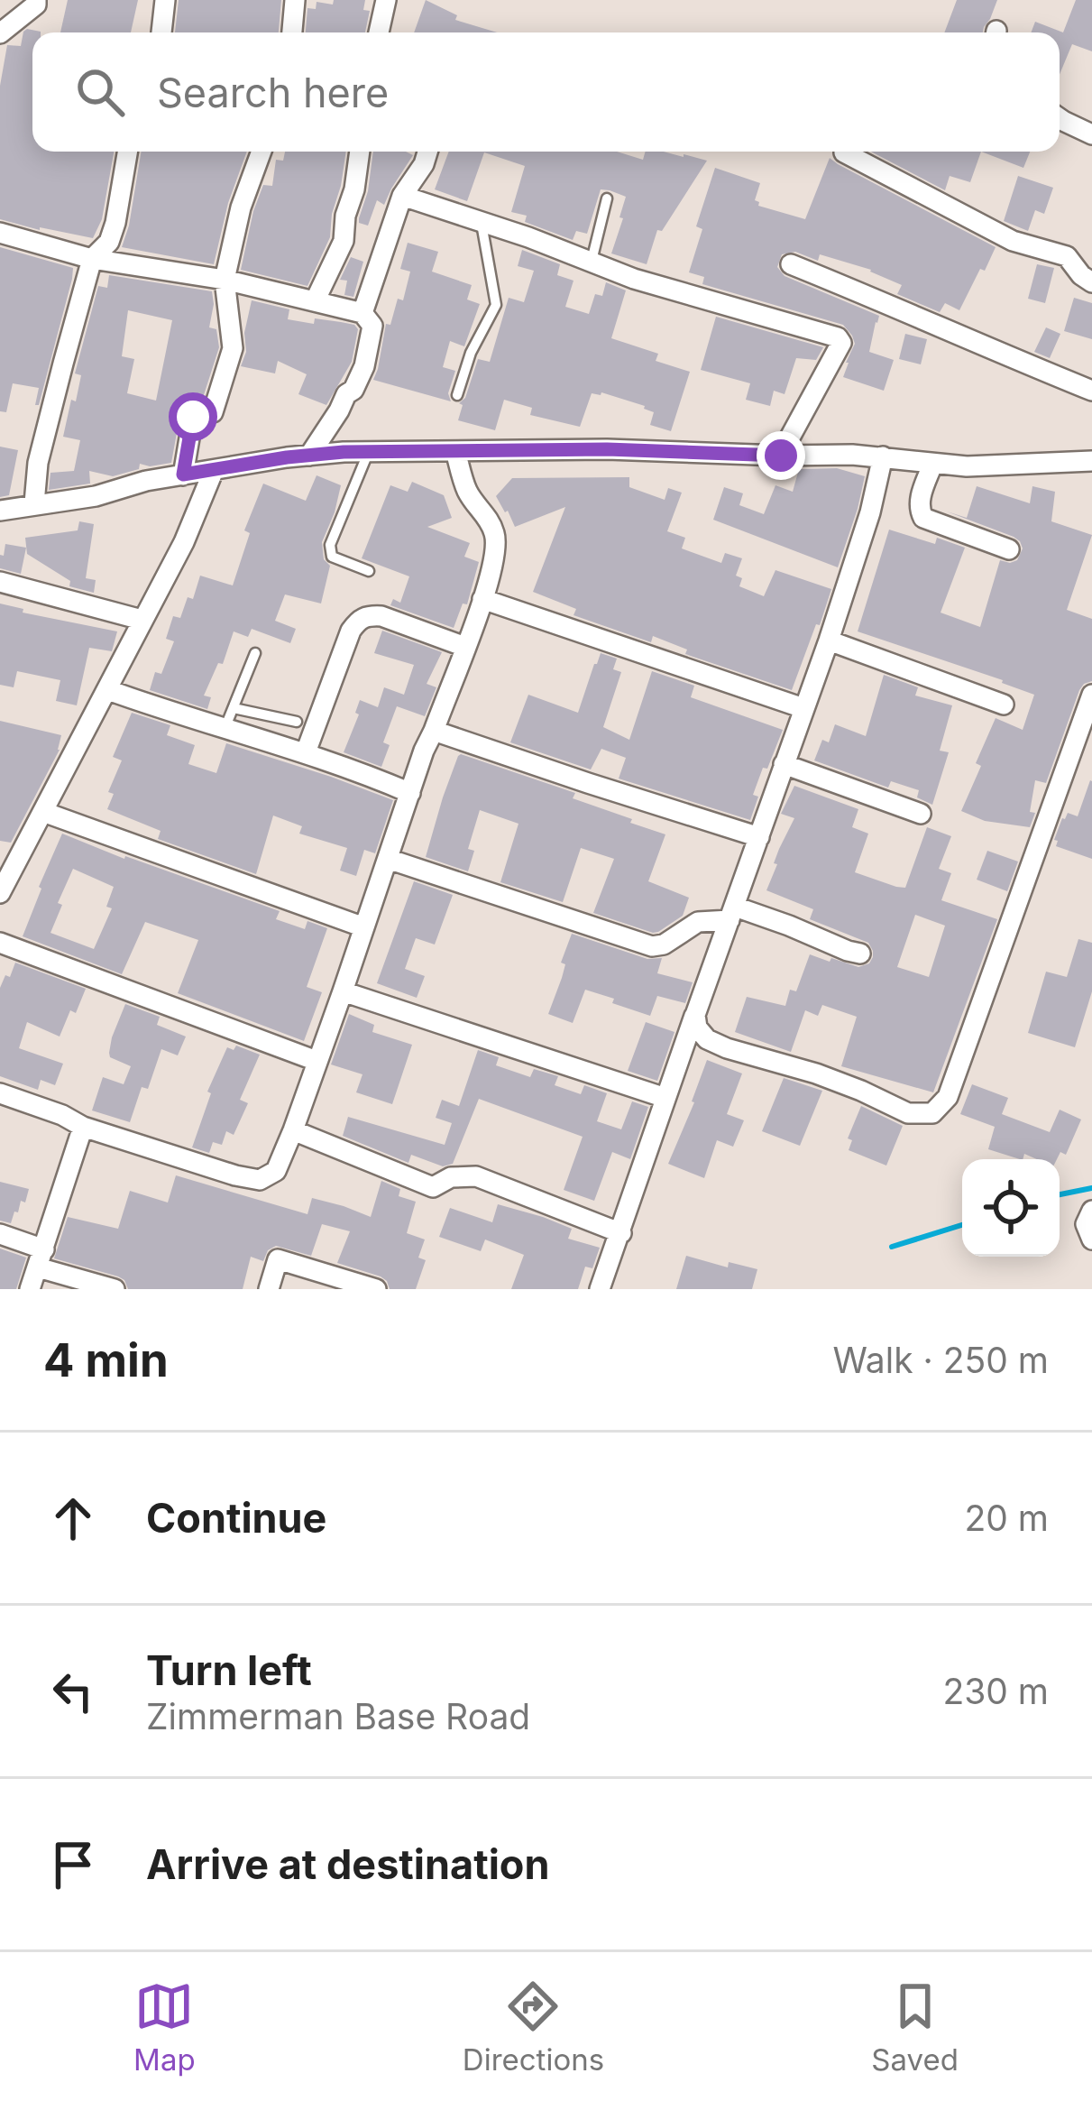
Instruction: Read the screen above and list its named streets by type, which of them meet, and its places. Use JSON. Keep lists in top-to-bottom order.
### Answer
{
  "page": {
    "search": "Search here",
    "heading": ["4 min", "Walk · 250 m"],
    "list": [
      ["Continue", "20 m"],
      ["Turn left", "Zimmerman Base Road", "230 m"],
      "Arrive at destination"
    ],
    "nav": ["Map", "Directions", "Saved"]
  }
}
